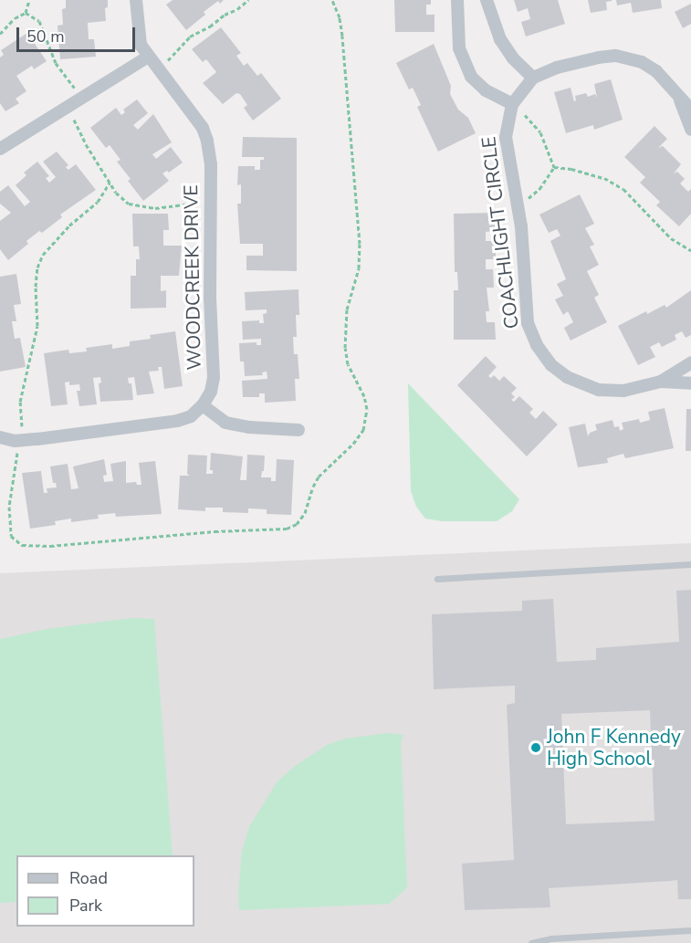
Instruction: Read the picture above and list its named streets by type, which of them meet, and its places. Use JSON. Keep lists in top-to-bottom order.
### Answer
{
  "streets": {
    "street": ["COACHLIGHT CIRCLE", "WOODCREEK DRIVE"]
  },
  "places": ["John F Kennedy High School"],
  "legend": ["Road", "Park"],
  "scale_bar": "50 m"
}
